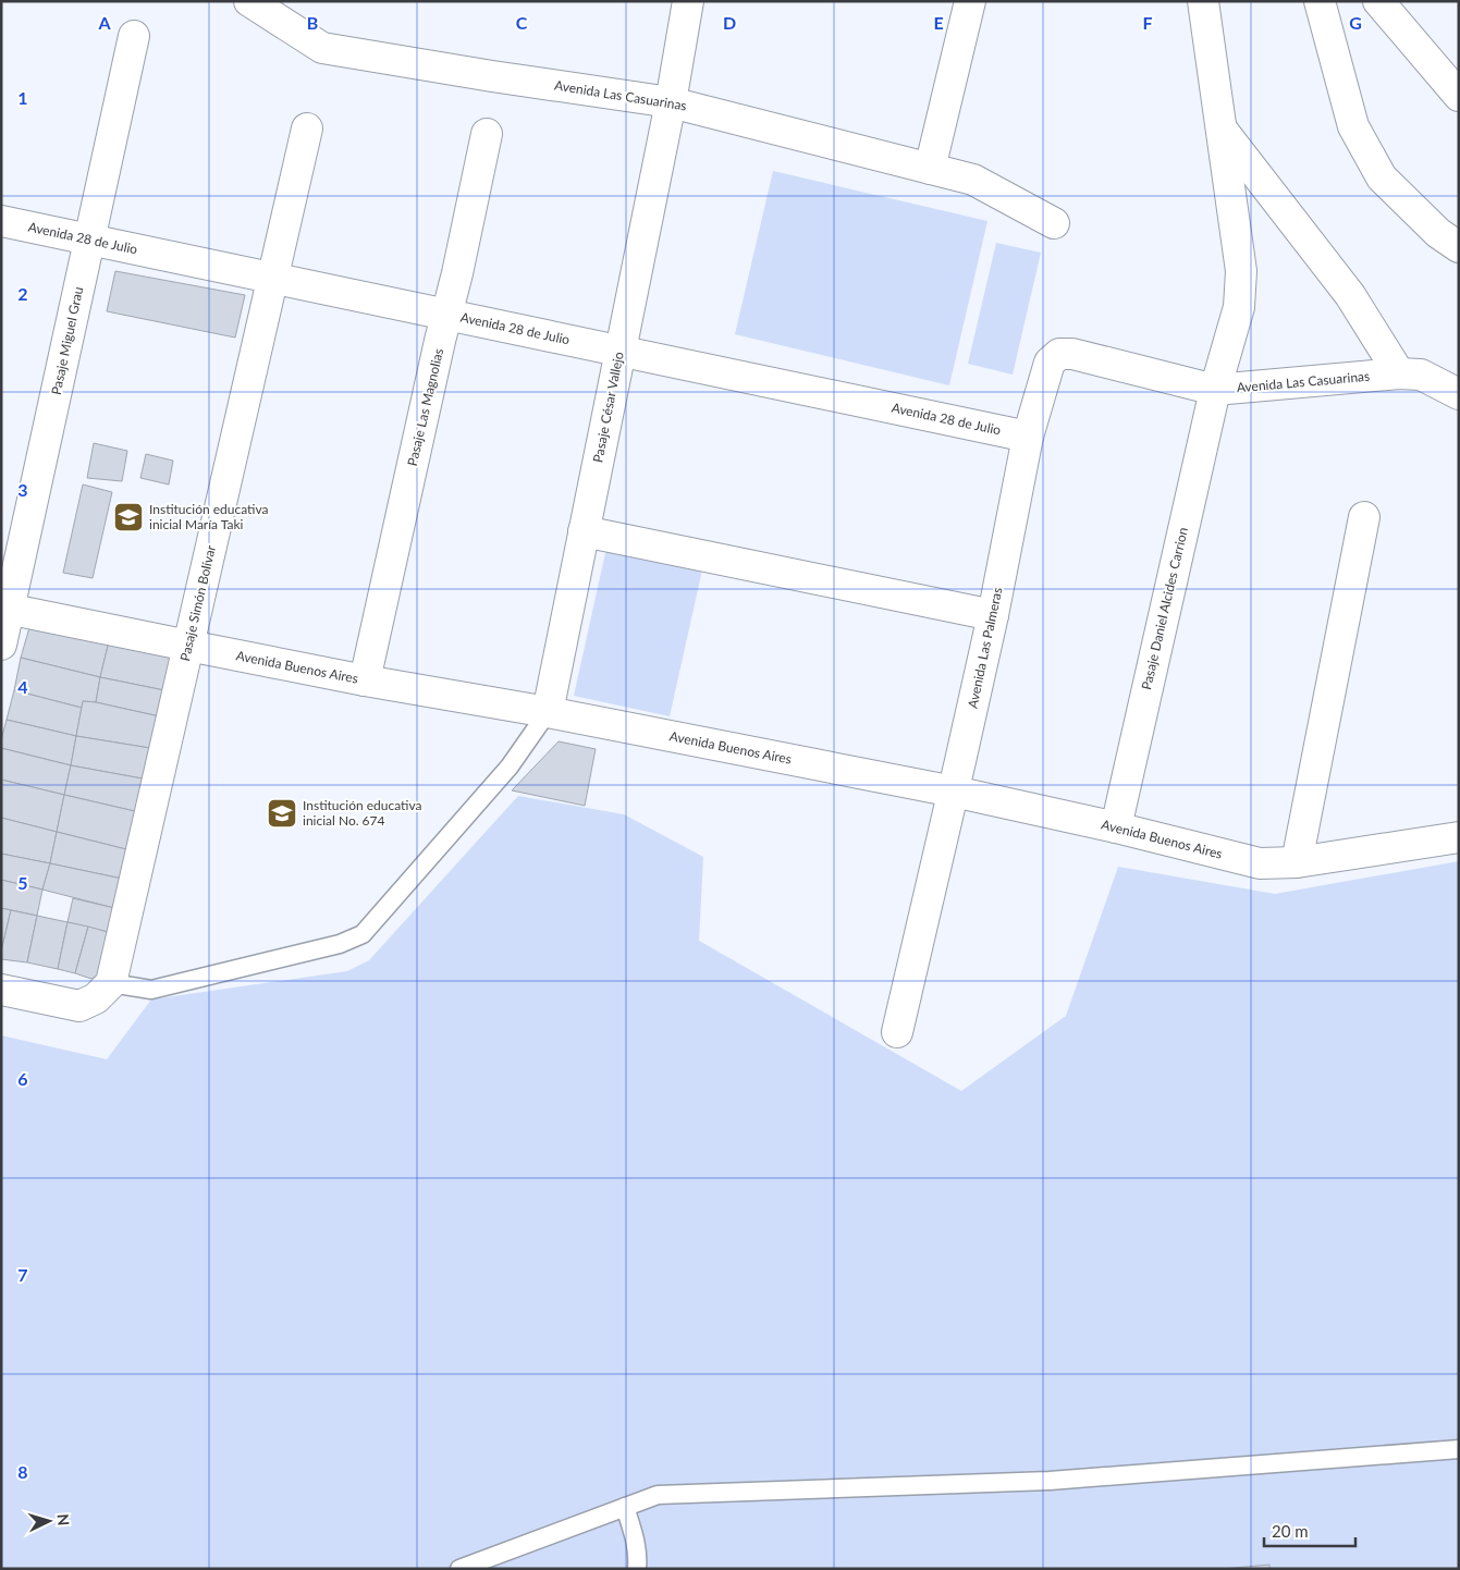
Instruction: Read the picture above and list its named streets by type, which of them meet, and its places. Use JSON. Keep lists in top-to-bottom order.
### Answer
{
  "streets": {
    "street": [
      "Avenida Las Casuarinas",
      "Avenida 28 de Julio",
      "Pasaje Miguel Grau",
      "Pasaje Las Magnolias",
      "Pasaje César Vallejo",
      "Pasaje Simón Bolívar",
      "Pasaje Daniel Alcides Carrion",
      "Avenida Las Palmeras",
      "Avenida Buenos Aires"
    ]
  },
  "crossings": [
    ["Avenida Las Casuarinas", "Pasaje César Vallejo"],
    ["Avenida Las Casuarinas", "Pasaje Daniel Alcides Carrion"],
    ["Avenida Las Casuarinas", "Avenida Las Palmeras"],
    ["Avenida 28 de Julio", "Pasaje Miguel Grau"],
    ["Avenida 28 de Julio", "Pasaje Las Magnolias"],
    ["Avenida 28 de Julio", "Pasaje César Vallejo"],
    ["Avenida 28 de Julio", "Pasaje Simón Bolívar"],
    ["Avenida 28 de Julio", "Avenida Las Palmeras"],
    ["Pasaje Miguel Grau", "Avenida Buenos Aires"],
    ["Pasaje Las Magnolias", "Avenida Buenos Aires"],
    ["Pasaje César Vallejo", "Avenida Buenos Aires"],
    ["Pasaje Simón Bolívar", "Avenida Buenos Aires"],
    ["Pasaje Daniel Alcides Carrion", "Avenida Buenos Aires"],
    ["Avenida Las Palmeras", "Avenida Buenos Aires"]
  ],
  "places": {
    "school or university": ["Institución educativa inicial María Taki", "Institución educativa inicial No. 674"]
  },
  "scale_bar": "20 m",
  "north": "right",
  "grid": {
    "columns": [
      "A",
      "B",
      "C",
      "D",
      "E",
      "F",
      "G"
    ],
    "rows": [
      "1",
      "2",
      "3",
      "4",
      "5",
      "6",
      "7",
      "8"
    ]
  }
}
